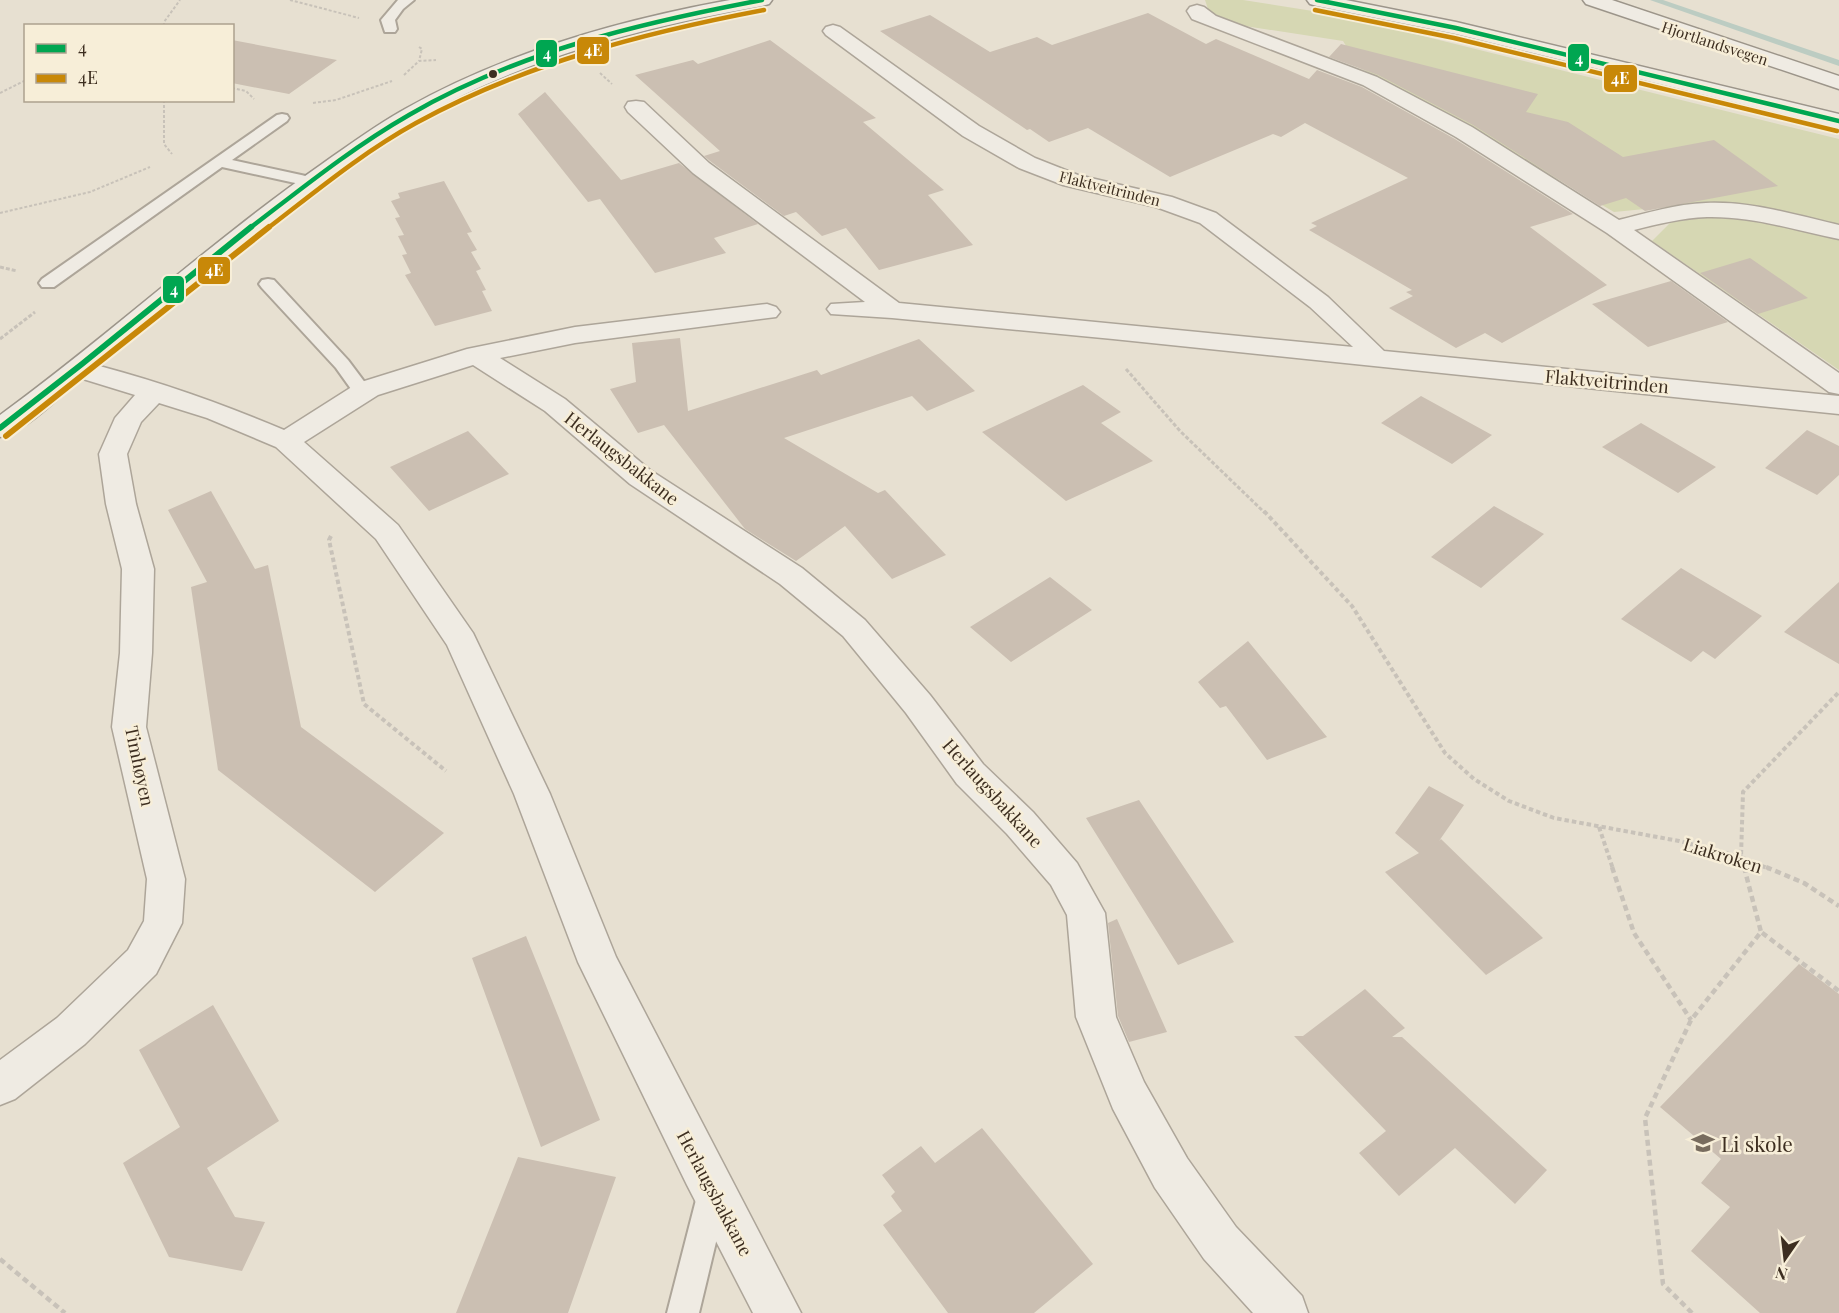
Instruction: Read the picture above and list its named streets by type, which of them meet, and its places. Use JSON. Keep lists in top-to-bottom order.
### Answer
{
  "streets": {
    "street": [
      "Hjortlandsvegen",
      "Flaktveitrinden",
      "Herlaugsbakkane",
      "Timhøyen"
    ],
    "path": ["Liakroken"]
  },
  "crossings": [
    ["Flaktveitrinden", "Liakroken"],
    ["Herlaugsbakkane", "Timhøyen"]
  ],
  "places": {
    "school or university": ["Li skole"]
  },
  "lines": ["transit line 4", "transit line 4E"],
  "legend": ["4", "4E"],
  "north": "bottom"
}
